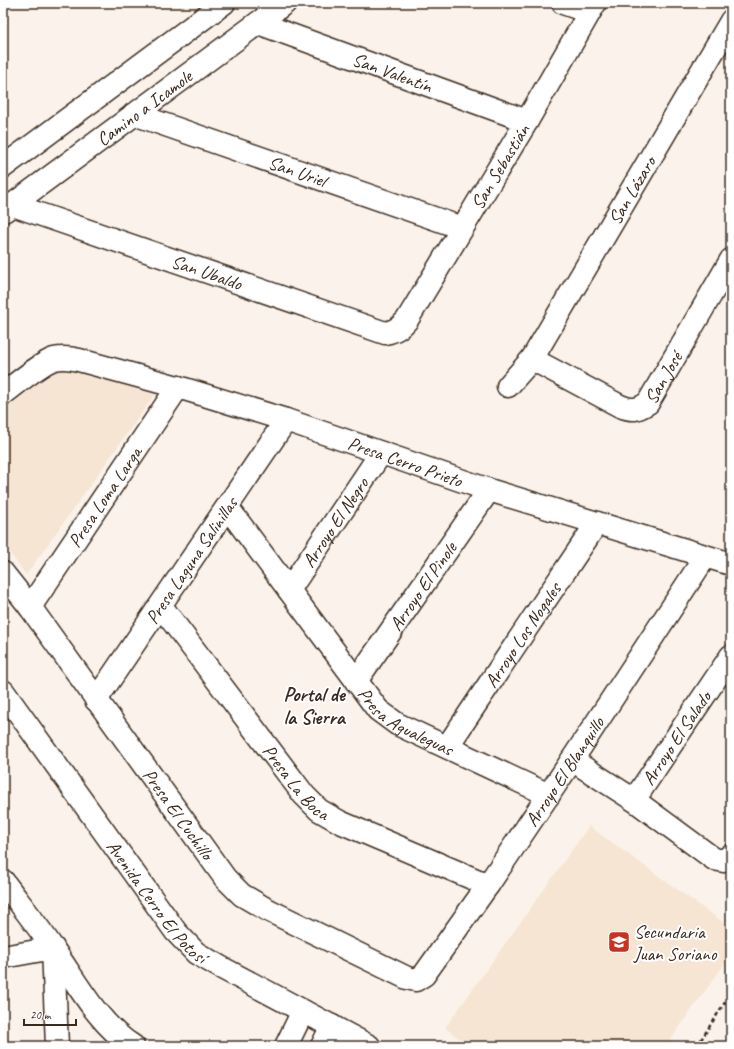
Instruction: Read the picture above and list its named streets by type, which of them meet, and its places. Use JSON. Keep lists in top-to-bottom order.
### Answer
{
  "streets": {
    "street": [
      "San Valentín",
      "Camino a Icamole",
      "San Sebastián",
      "San Uriel",
      "San Lázaro",
      "San Ubaldo",
      "San José",
      "Presa Cerro Prieto",
      "Presa Loma Larga",
      "Arroyo El Negro",
      "Presa Laguna Salinillas",
      "Arroyo El Pinole",
      "Arroyo Los Nogales",
      "Presa Agualeguas",
      "Arroyo El Salado",
      "Arroyo El Blanquillo",
      "Presa La Boca",
      "Presa El Cuchillo",
      "Avenida Cerro El Potosí"
    ]
  },
  "crossings": [
    ["San Valentín", "Camino a Icamole"],
    ["San Valentín", "San Sebastián"],
    ["Camino a Icamole", "San Uriel"],
    ["Camino a Icamole", "San Ubaldo"],
    ["San Sebastián", "San Uriel"],
    ["San Sebastián", "San Ubaldo"],
    ["San Lázaro", "San José"],
    ["Presa Cerro Prieto", "Presa Loma Larga"],
    ["Presa Cerro Prieto", "Arroyo El Negro"],
    ["Presa Cerro Prieto", "Presa Laguna Salinillas"],
    ["Presa Cerro Prieto", "Arroyo El Pinole"],
    ["Presa Cerro Prieto", "Arroyo Los Nogales"],
    ["Presa Cerro Prieto", "Arroyo El Blanquillo"],
    ["Presa Loma Larga", "Presa El Cuchillo"],
    ["Arroyo El Negro", "Presa Agualeguas"],
    ["Presa Laguna Salinillas", "Presa Agualeguas"],
    ["Presa Laguna Salinillas", "Presa La Boca"],
    ["Presa Laguna Salinillas", "Presa El Cuchillo"],
    ["Arroyo El Pinole", "Presa Agualeguas"],
    ["Arroyo Los Nogales", "Presa Agualeguas"],
    ["Presa Agualeguas", "Arroyo El Blanquillo"],
    ["Arroyo El Blanquillo", "Presa La Boca"],
    ["Arroyo El Blanquillo", "Presa El Cuchillo"]
  ],
  "districts": ["Portal de la Sierra"],
  "places": {
    "school or university": ["Secundaria Juan Soriano"]
  },
  "scale_bar": "20 m"
}
